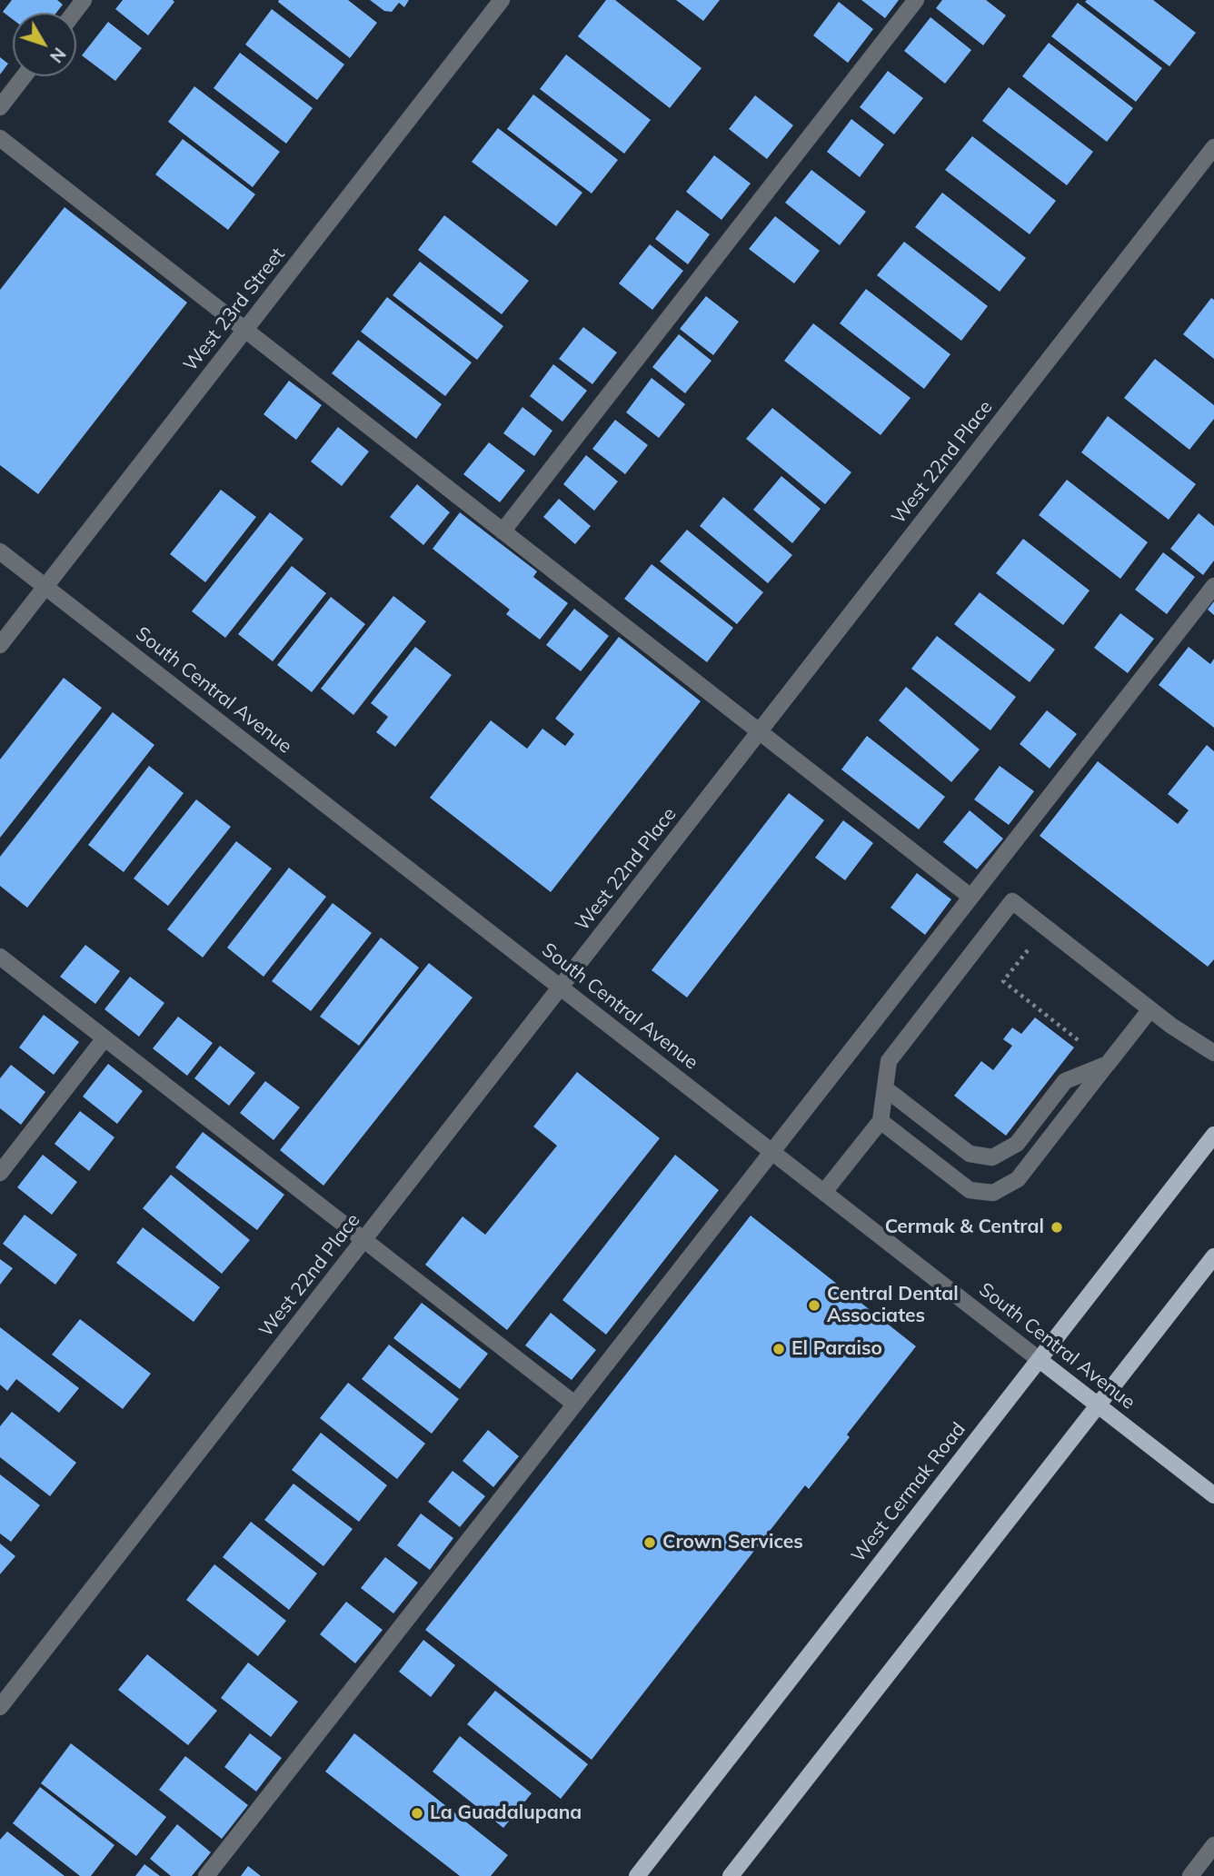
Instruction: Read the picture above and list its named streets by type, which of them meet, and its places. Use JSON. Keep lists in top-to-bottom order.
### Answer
{
  "streets": {
    "main road": ["South Central Avenue", "West Cermak Road"],
    "street": ["West 23rd Street", "West 22nd Place"]
  },
  "crossings": [
    ["West 23rd Street", "South Central Avenue"],
    ["West 22nd Place", "South Central Avenue"],
    ["South Central Avenue", "West Cermak Road"]
  ],
  "places": [
    "Cermak & Central",
    "Central Dental Associates",
    "El Paraiso",
    "Crown Services",
    "La Guadalupana"
  ],
  "north": "bottom right"
}
